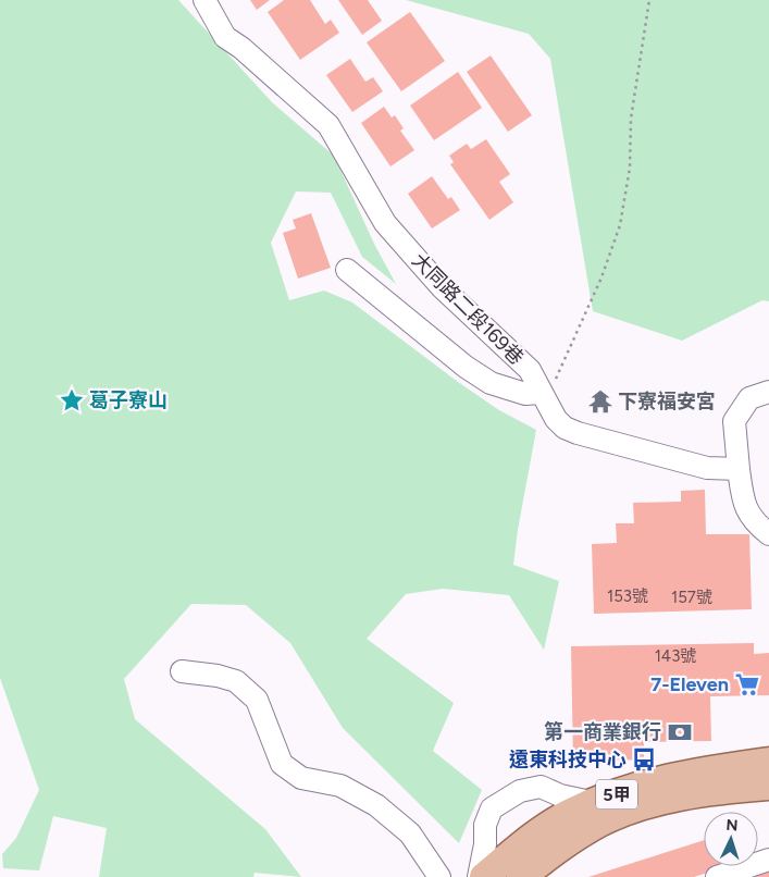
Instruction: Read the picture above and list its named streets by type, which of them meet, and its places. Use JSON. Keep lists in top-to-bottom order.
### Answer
{
  "streets": {
    "main road": ["5甲"],
    "street": ["大同路二段169巷"]
  },
  "places": {
    "place": ["葛子寮山"],
    "temple": ["下寮福安宮"],
    "supermarket": ["7-Eleven"],
    "bank": ["第一商業銀行"],
    "bus stop": ["遠東科技中心"]
  },
  "house_numbers": ["153號", "157號", "143號"],
  "north": "top"
}
